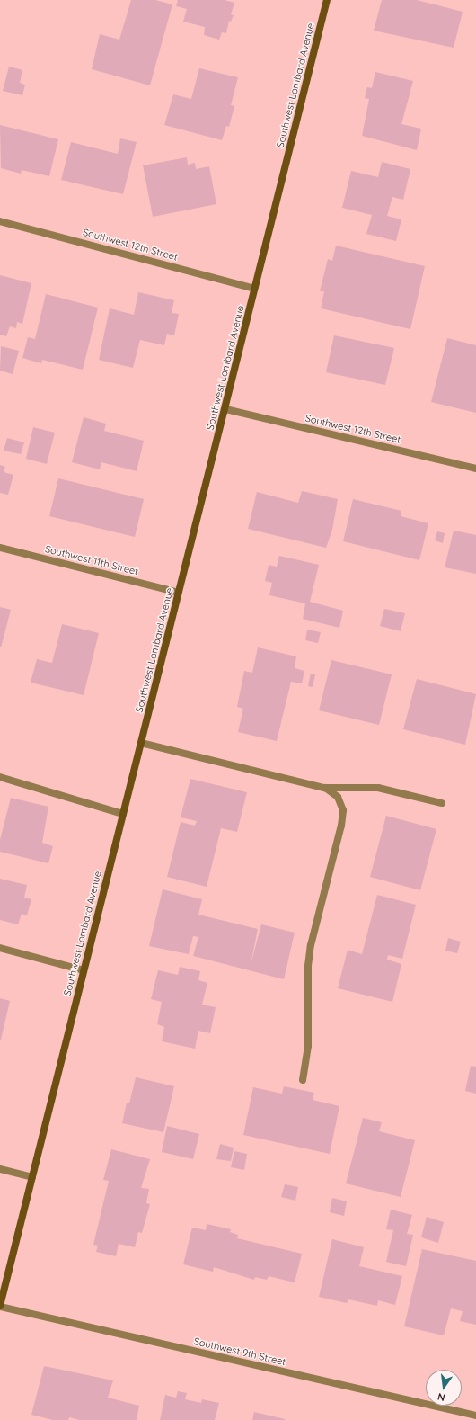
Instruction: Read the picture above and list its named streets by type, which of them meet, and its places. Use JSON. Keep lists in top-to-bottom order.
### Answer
{
  "streets": {
    "street": [
      "Southwest Lombard Avenue",
      "Southwest 12th Street",
      "Southwest 11th Street",
      "Southwest 9th Street"
    ]
  },
  "crossings": [
    ["Southwest Lombard Avenue", "Southwest 12th Street"],
    ["Southwest Lombard Avenue", "Southwest 11th Street"],
    ["Southwest Lombard Avenue", "Southwest 9th Street"]
  ],
  "north": "bottom"
}
